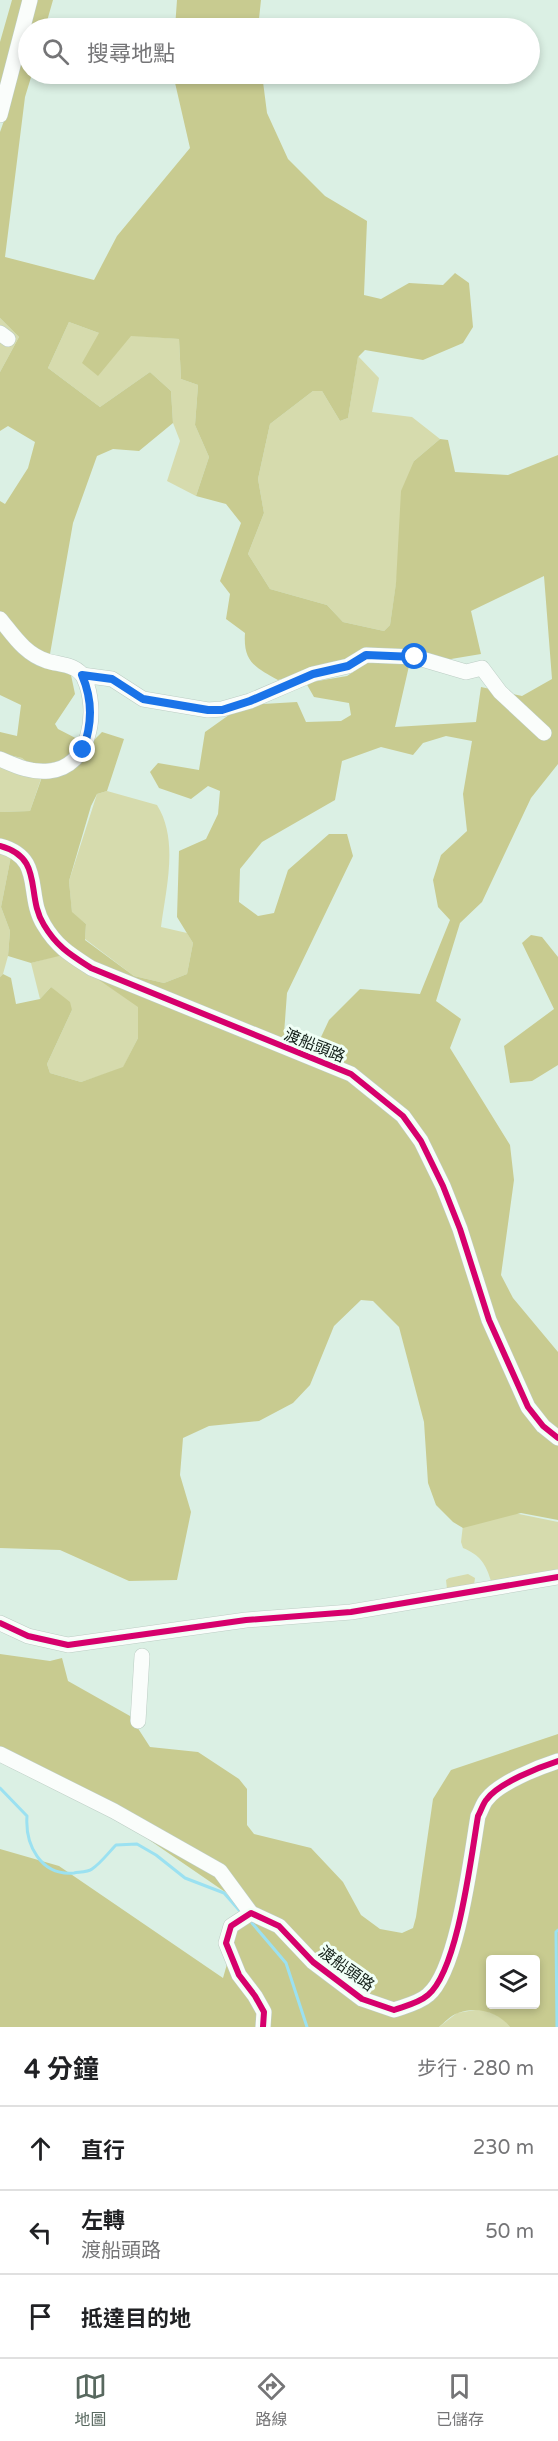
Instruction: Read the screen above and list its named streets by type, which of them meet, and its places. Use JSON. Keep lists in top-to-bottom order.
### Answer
{
  "streets": {
    "street": ["渡船頭路"]
  },
  "page": {
    "search": "搜尋地點",
    "heading": ["4 分鐘", "步行 · 280 m"],
    "list": [
      ["直行", "230 m"],
      ["左轉", "渡船頭路", "50 m"],
      "抵達目的地"
    ],
    "nav": ["地圖", "路線", "已儲存"]
  }
}
